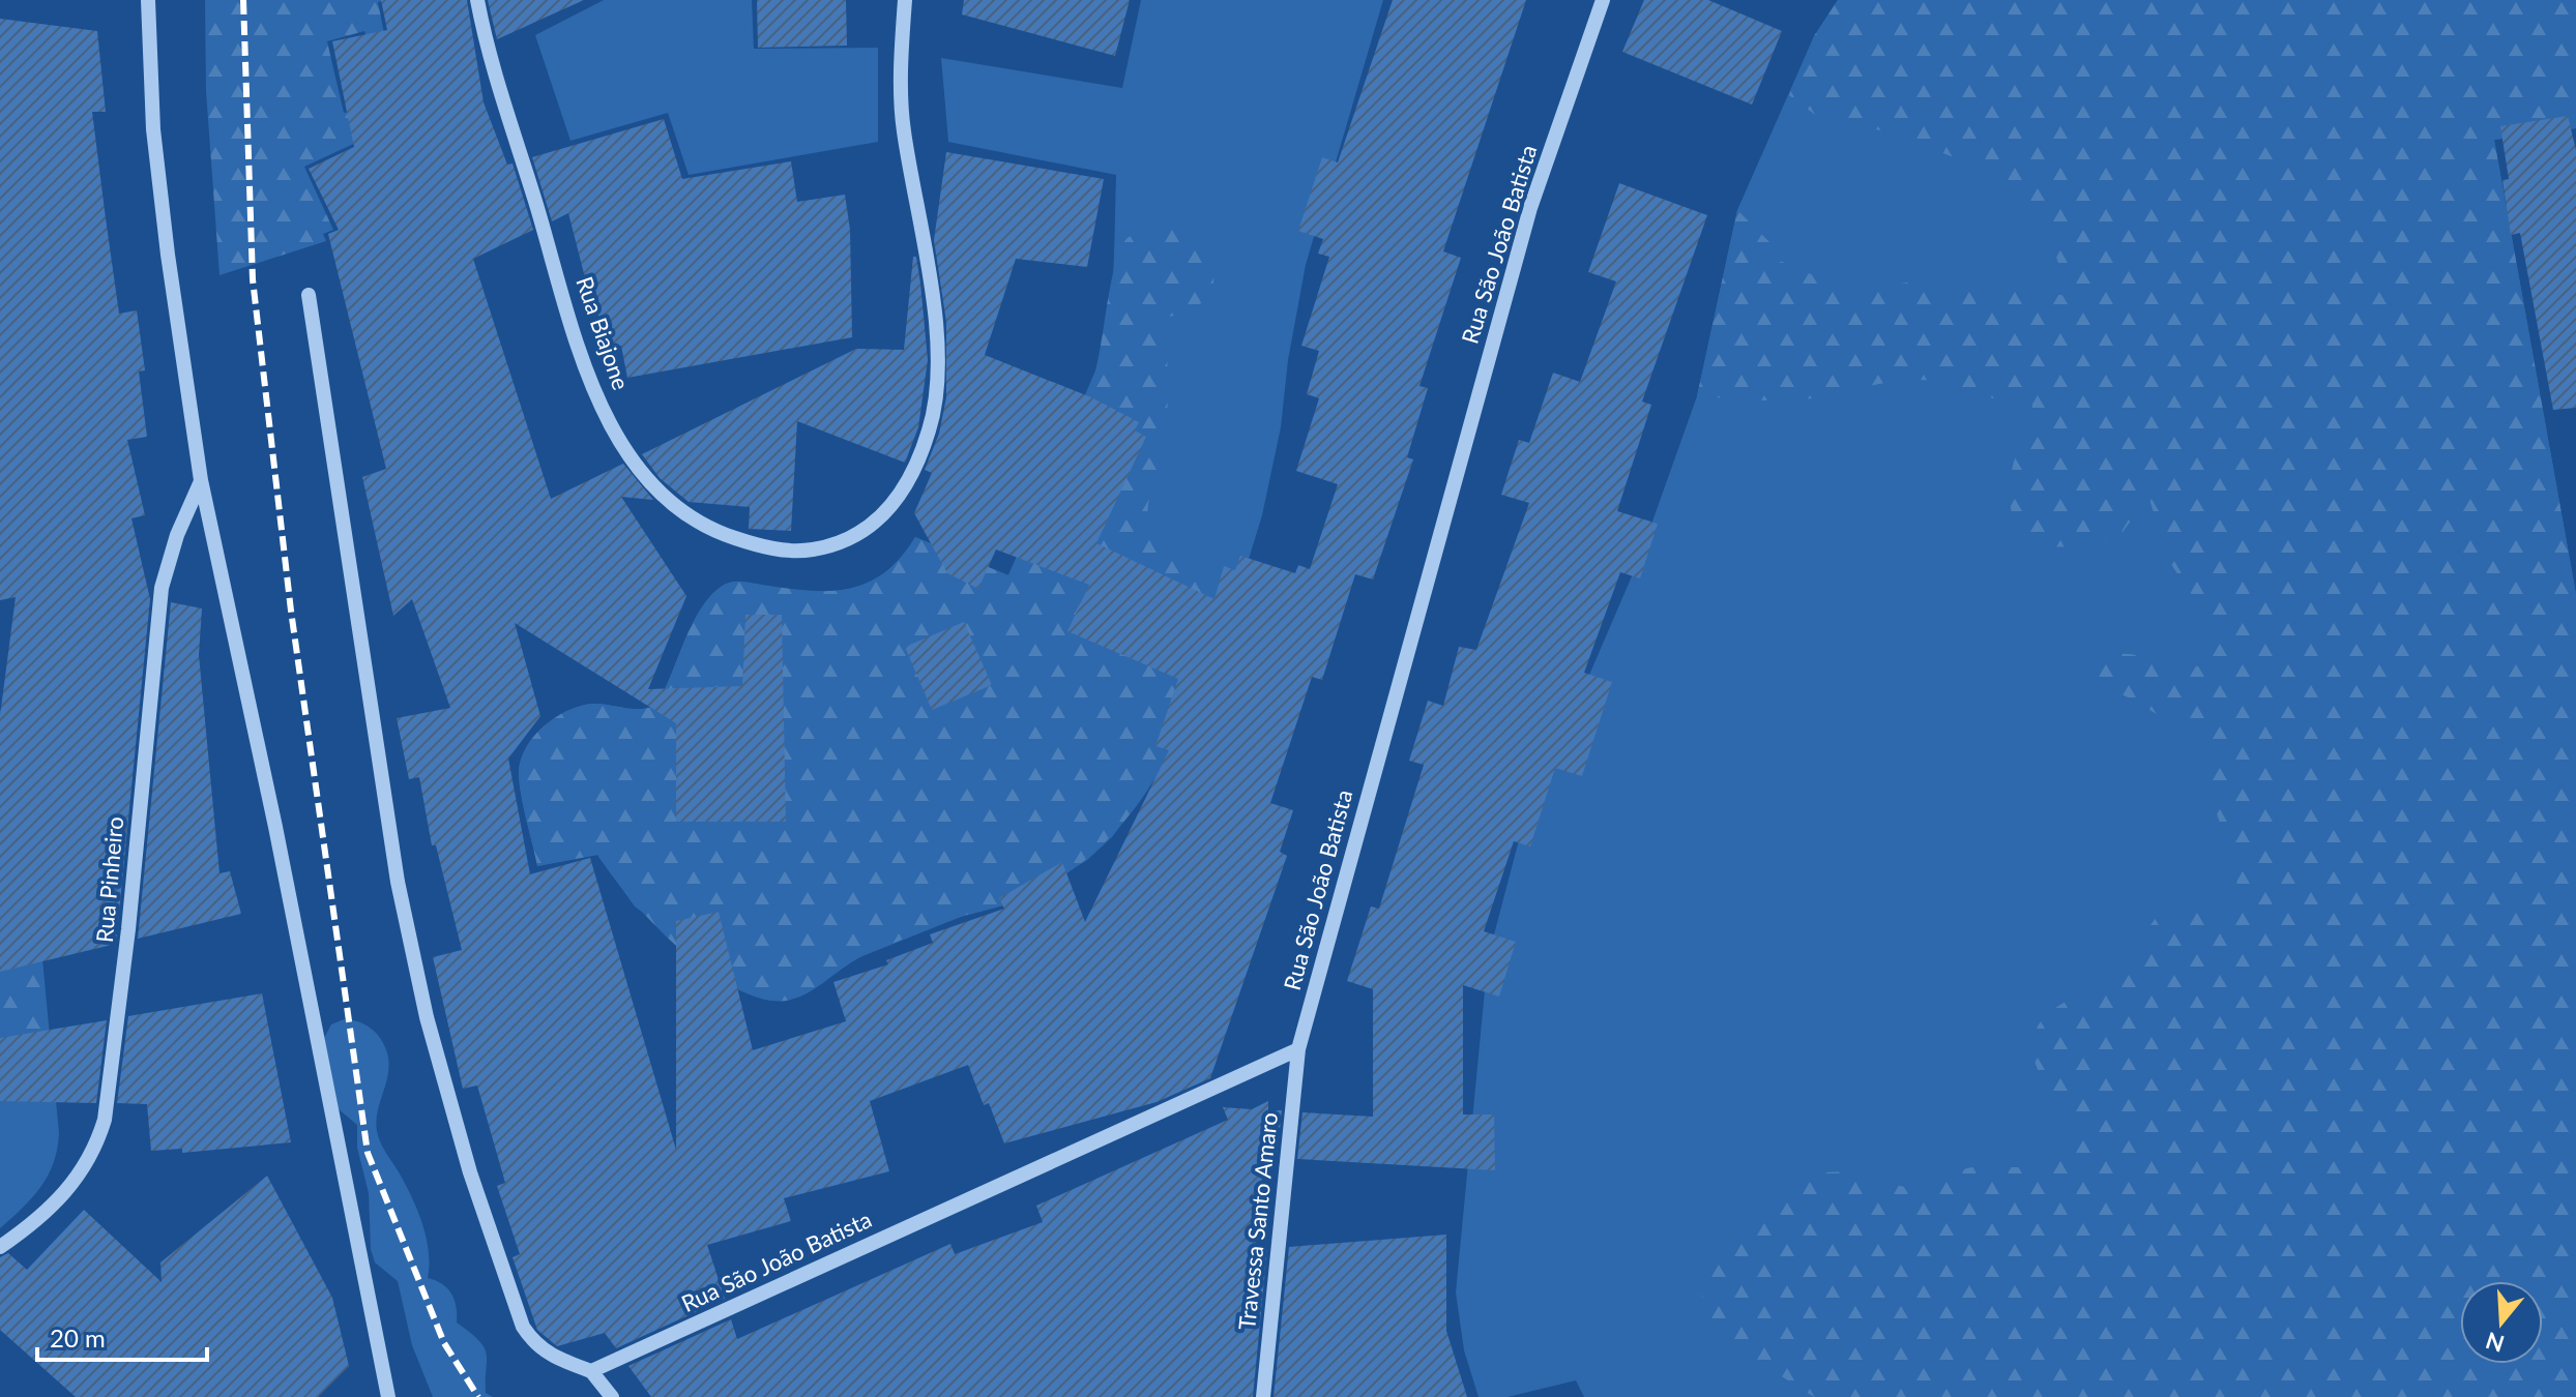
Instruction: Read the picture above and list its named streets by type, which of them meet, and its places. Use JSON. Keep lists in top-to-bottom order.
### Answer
{
  "streets": {
    "street": [
      "Rua São João Batista",
      "Rua Biajone",
      "Rua Pinheiro",
      "Travessa Santo Amaro"
    ]
  },
  "crossings": [
    ["Rua São João Batista", "Travessa Santo Amaro"]
  ],
  "scale_bar": "20 m",
  "north": "bottom"
}
